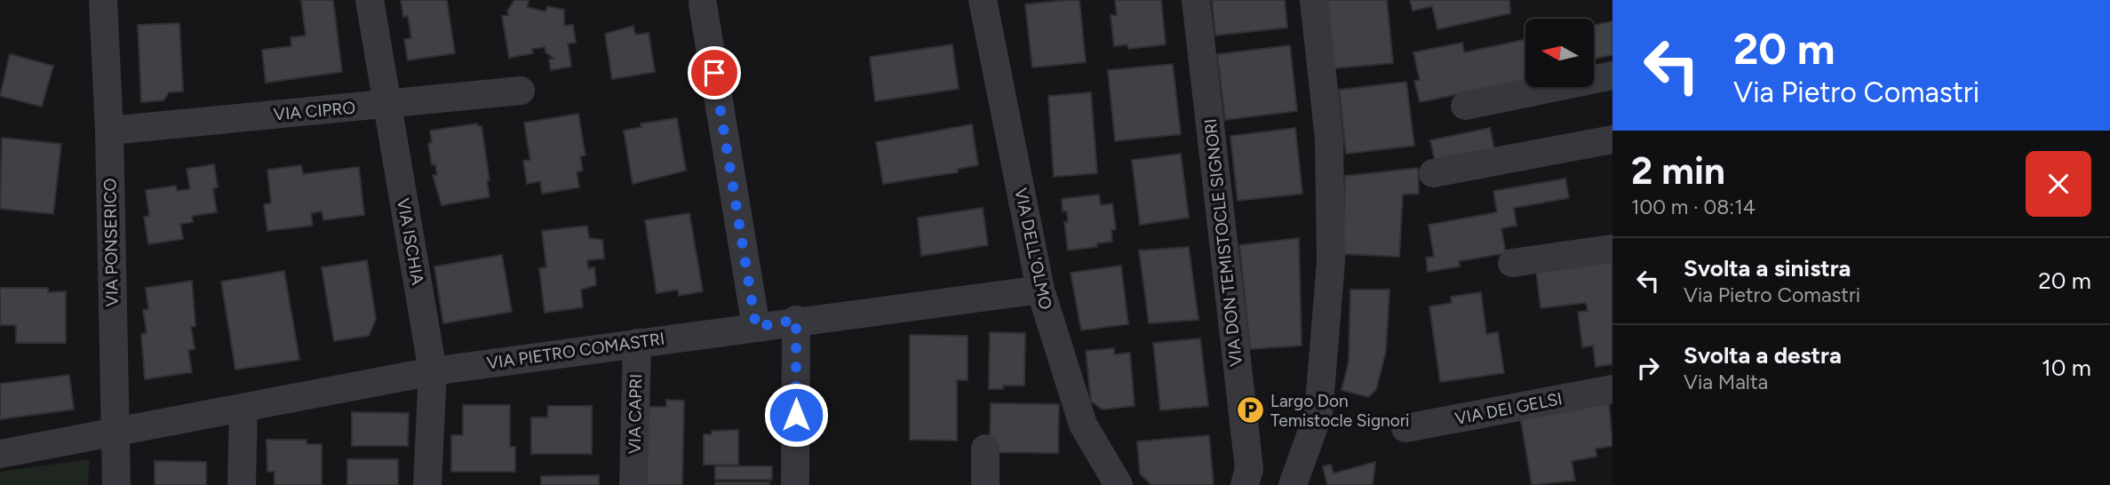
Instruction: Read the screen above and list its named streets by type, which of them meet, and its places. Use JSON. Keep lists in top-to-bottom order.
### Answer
{
  "streets": {
    "street": [
      "VIA CIPRO",
      "VIA ISCHIA",
      "VIA PONSERICO",
      "VIA DON TEMISTOCLE SIGNORI",
      "VIA DELL'OLMO",
      "VIA PIETRO COMASTRI",
      "VIA DEI GELSI",
      "VIA CAPRI"
    ]
  },
  "crossings": [
    ["VIA CIPRO", "VIA ISCHIA"],
    ["VIA CIPRO", "VIA PONSERICO"],
    ["VIA ISCHIA", "VIA PIETRO COMASTRI"],
    ["VIA PONSERICO", "VIA PIETRO COMASTRI"],
    ["VIA DELL'OLMO", "VIA PIETRO COMASTRI"],
    ["VIA PIETRO COMASTRI", "VIA CAPRI"]
  ],
  "places": {
    "parking": ["Largo Don Temistocle Signori"]
  },
  "north": "left",
  "page": {
    "turn": ["20 m", "Via Pietro Comastri"],
    "heading": ["2 min", "100 m · 08:14"],
    "list": [
      {
        "name": "Svolta a sinistra",
        "note": "Via Pietro Comastri",
        "value": "20 m"
      },
      {
        "name": "Svolta a destra",
        "note": "Via Malta",
        "value": "10 m"
      }
    ]
  }
}
